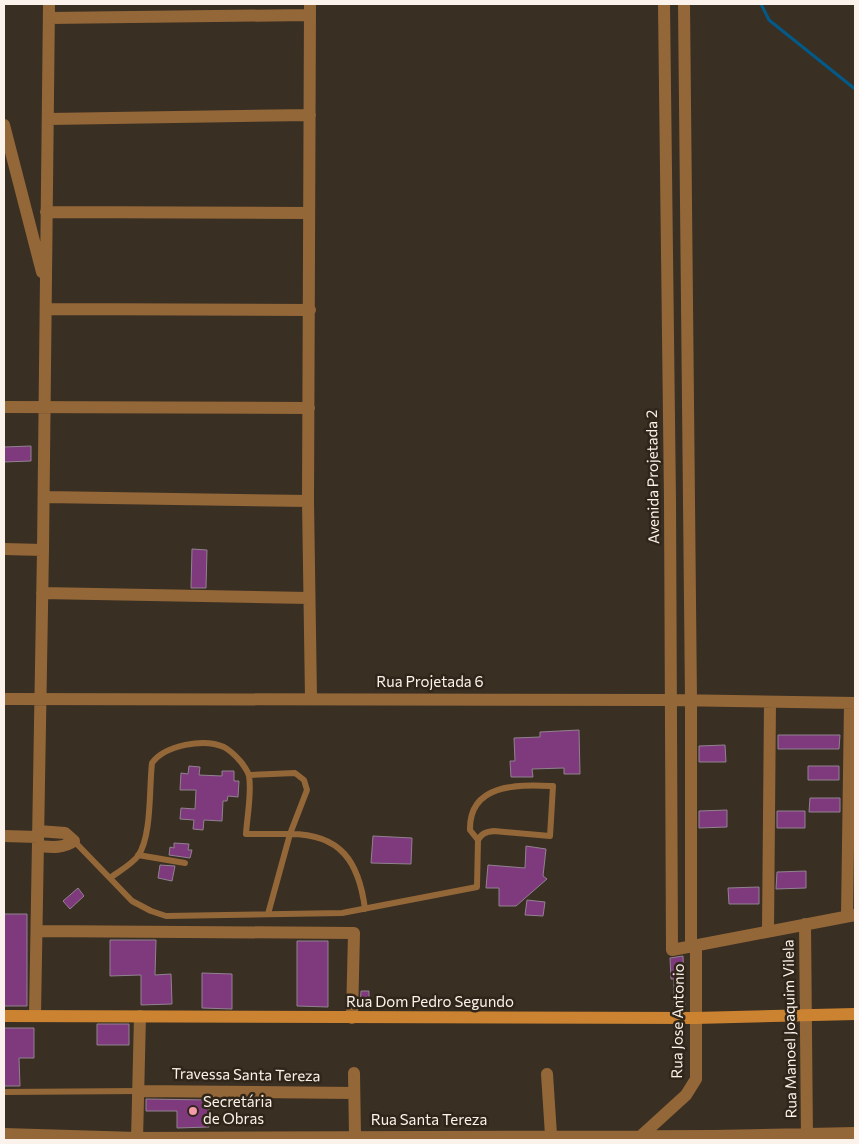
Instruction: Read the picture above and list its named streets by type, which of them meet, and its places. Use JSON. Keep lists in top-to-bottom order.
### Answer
{
  "streets": {
    "street": [
      "Avenida Projetada 2",
      "Rua Projetada 6",
      "Rua Dom Pedro Segundo",
      "Rua Jose Antonio",
      "Rua Manoel Joaquim Vilela",
      "Travessa Santa Tereza",
      "Rua Santa Tereza"
    ]
  },
  "crossings": [
    ["Avenida Projetada 2", "Rua Projetada 6"],
    ["Avenida Projetada 2", "Rua Jose Antonio"],
    ["Rua Dom Pedro Segundo", "Rua Jose Antonio"],
    ["Rua Dom Pedro Segundo", "Rua Manoel Joaquim Vilela"],
    ["Rua Jose Antonio", "Rua Santa Tereza"],
    ["Rua Manoel Joaquim Vilela", "Rua Santa Tereza"]
  ],
  "places": ["Secretária de Obras"]
}
